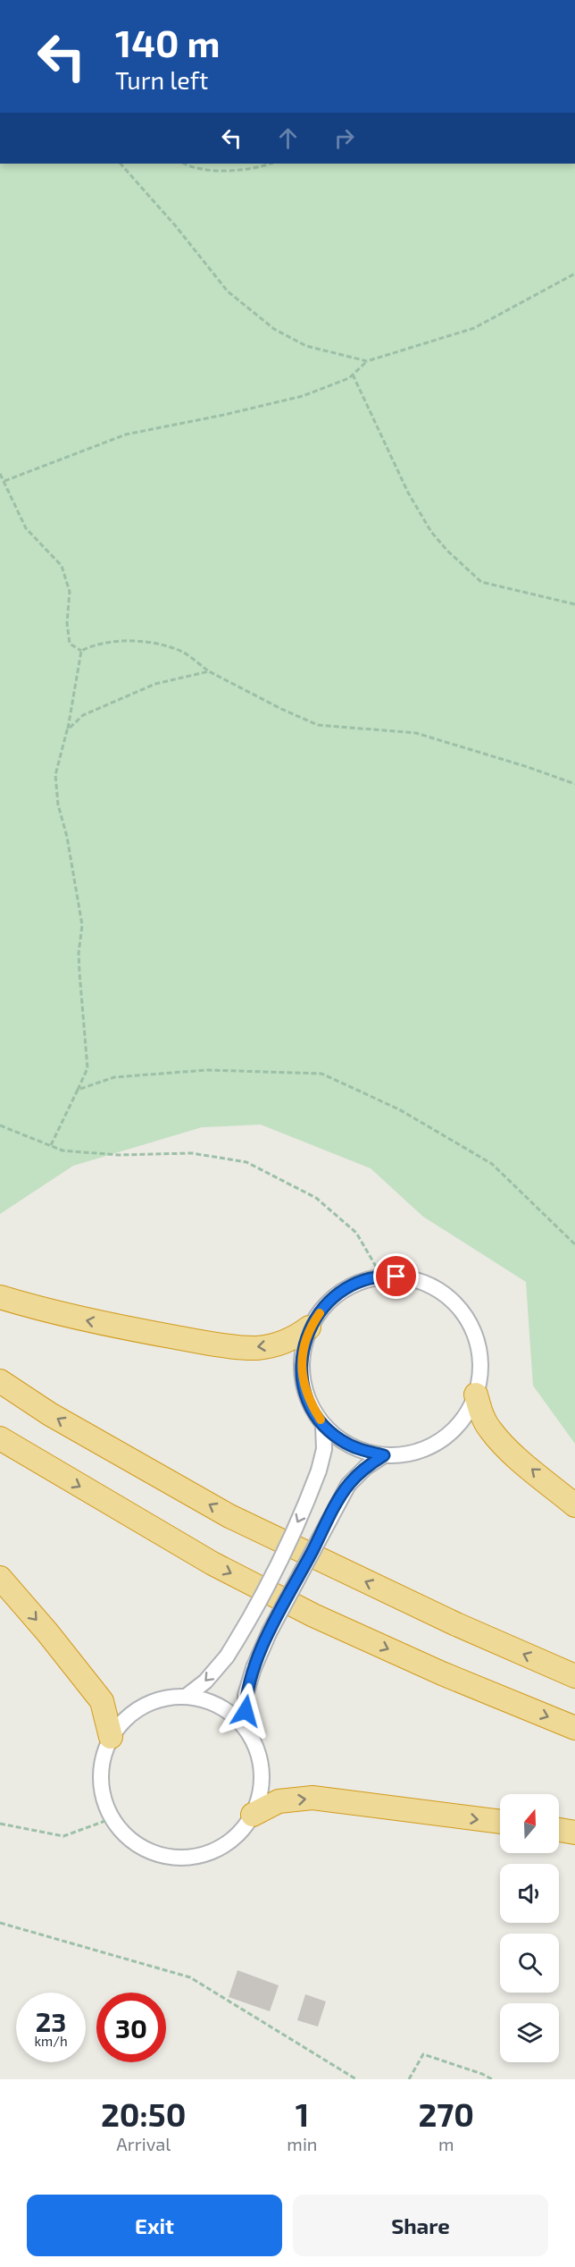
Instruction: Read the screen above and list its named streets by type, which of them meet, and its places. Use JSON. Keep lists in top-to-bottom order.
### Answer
{
  "north": "top",
  "page": {
    "turn": ["140 m", "Turn left"],
    "speed": "23 km/h",
    "limit": "30",
    "eta": [
      "20:50",
      "Arrival",
      "1",
      "min",
      "270",
      "m"
    ],
    "buttons": ["Exit", "Share"]
  }
}
